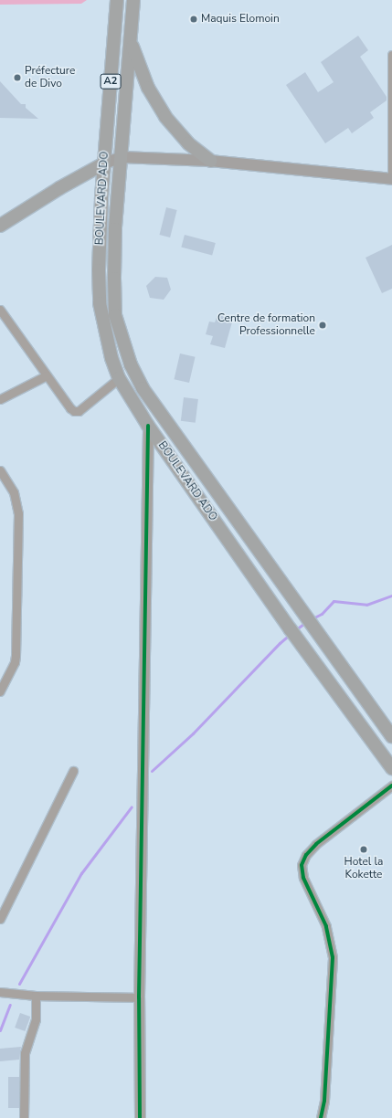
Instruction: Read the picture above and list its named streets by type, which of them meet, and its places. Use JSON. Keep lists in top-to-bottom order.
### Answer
{
  "streets": {
    "main road": ["A2", "BOULEVARD ADO"]
  },
  "places": [
    "Maquis Elomoin",
    "Préfecture de Divo",
    "Centre de formation Professionnelle",
    "Hotel la Kokette"
  ]
}
